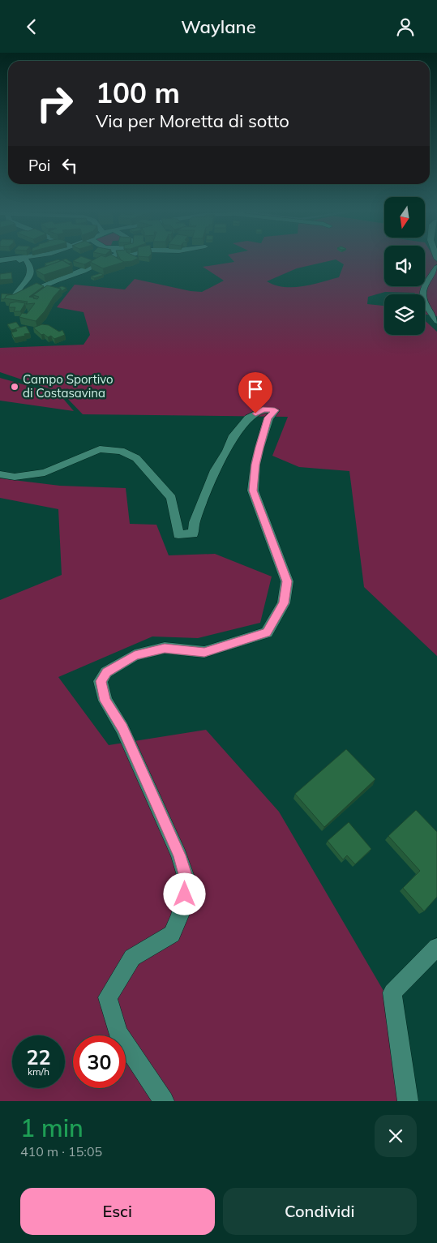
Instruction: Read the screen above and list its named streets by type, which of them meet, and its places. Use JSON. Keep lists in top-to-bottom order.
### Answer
{
  "places": ["Campo Sportivo di Costasavina"],
  "north": "bottom",
  "page": {
    "header": "Waylane",
    "turn": ["100 m", "Via per Moretta di sotto"],
    "then": "Poi",
    "speed": "22 km/h",
    "limit": "30",
    "heading": ["1 min", "410 m · 15:05"],
    "buttons": ["Esci", "Condividi"]
  }
}
